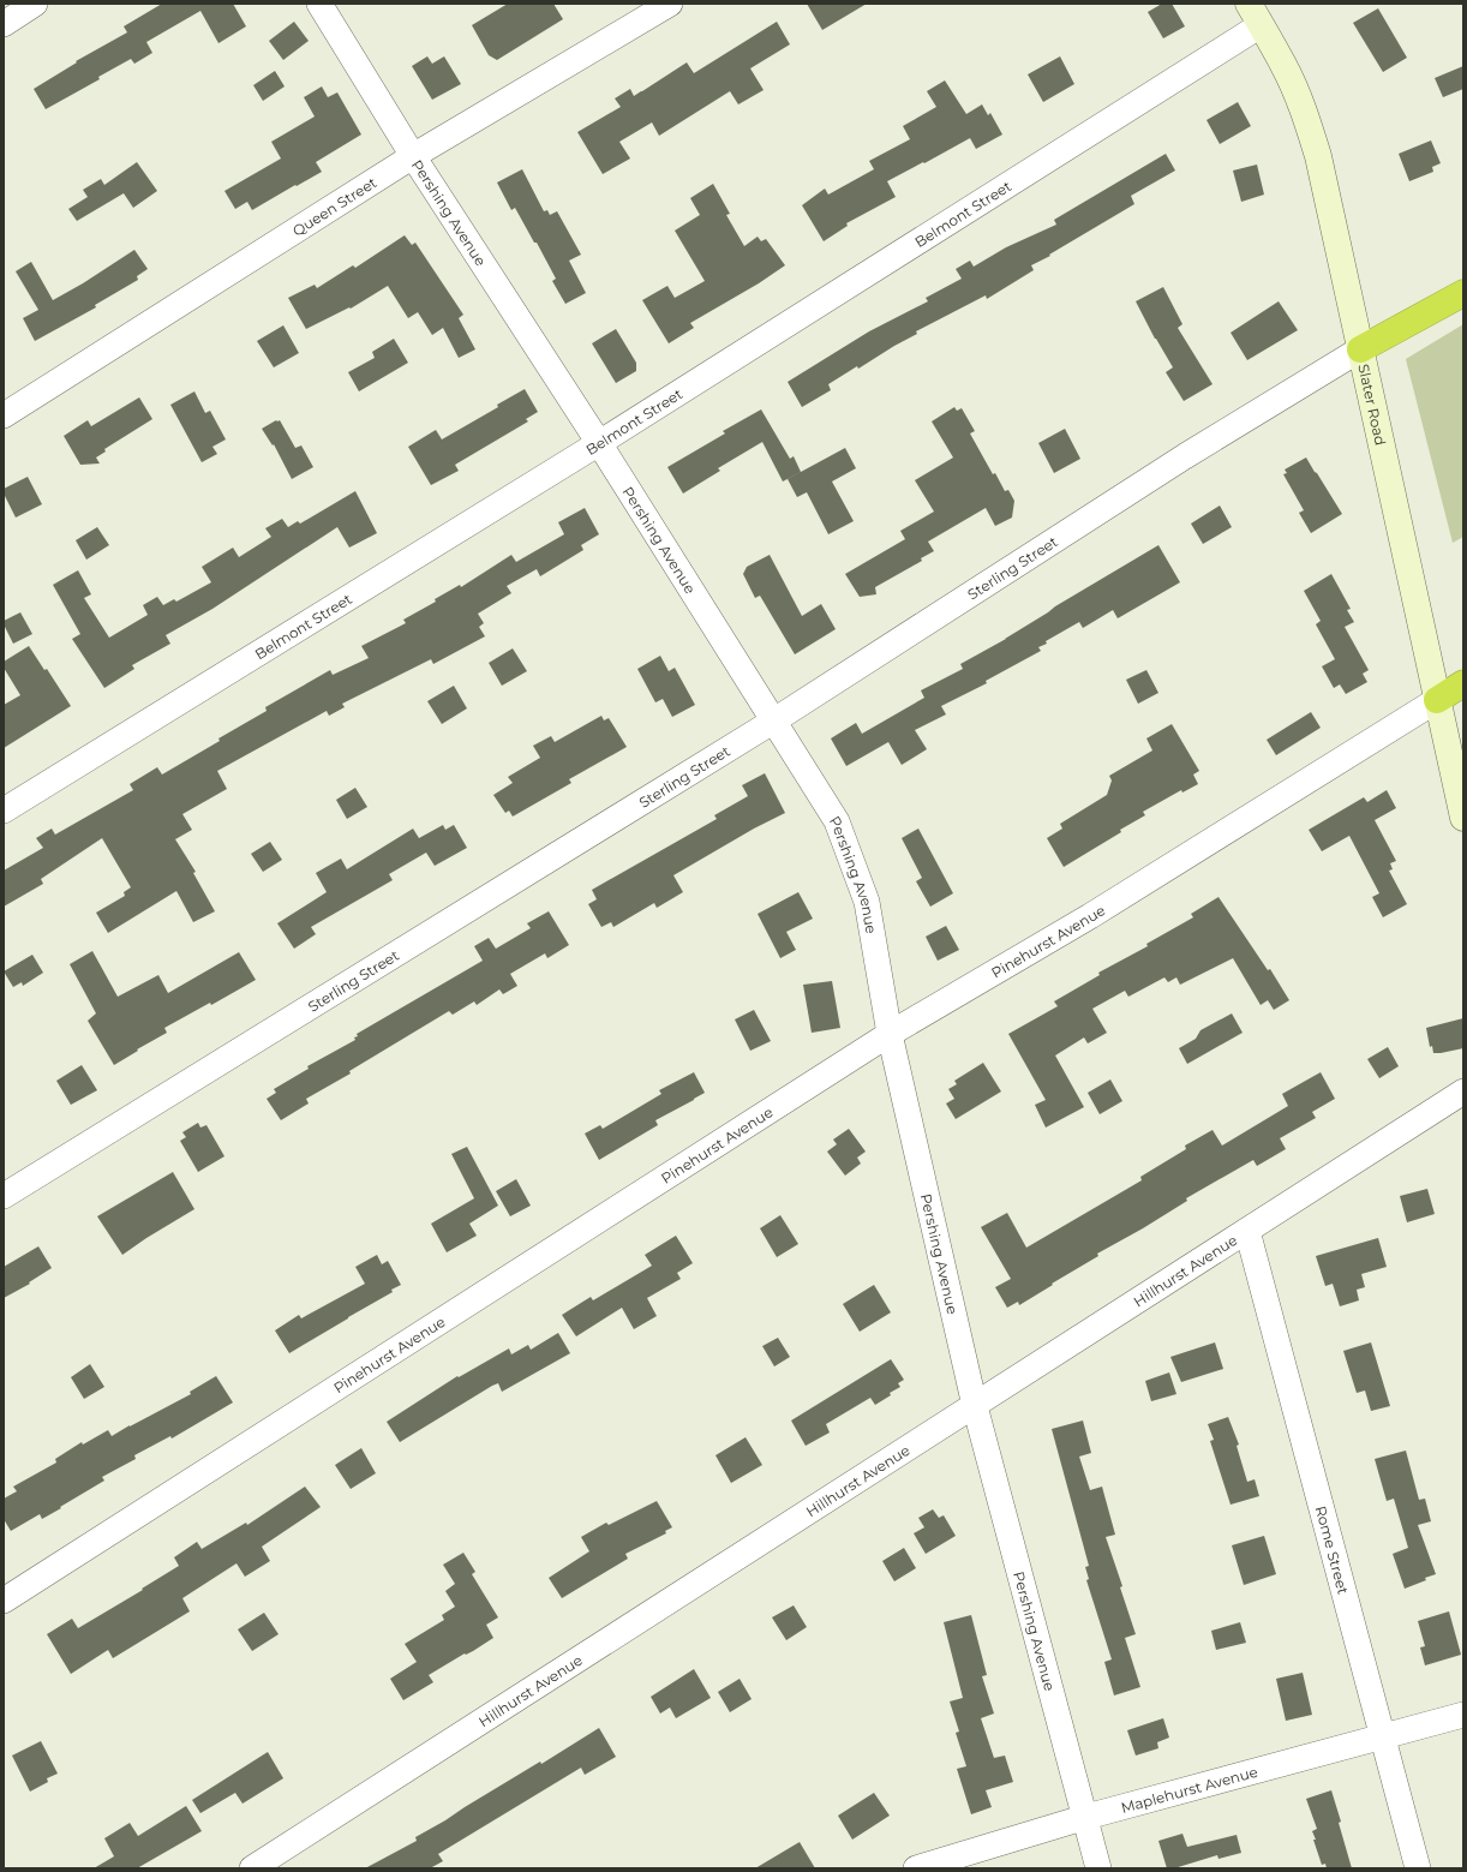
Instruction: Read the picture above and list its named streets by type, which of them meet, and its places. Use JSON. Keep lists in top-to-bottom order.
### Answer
{
  "streets": {
    "main road": ["Slater Road"],
    "street": [
      "Queen Street",
      "Pershing Avenue",
      "Belmont Street",
      "Sterling Street",
      "Pinehurst Avenue",
      "Hillhurst Avenue",
      "Rome Street",
      "Maplehurst Avenue"
    ]
  },
  "crossings": [
    ["Queen Street", "Pershing Avenue"],
    ["Pershing Avenue", "Belmont Street"],
    ["Pershing Avenue", "Sterling Street"],
    ["Pershing Avenue", "Pinehurst Avenue"],
    ["Pershing Avenue", "Hillhurst Avenue"],
    ["Pershing Avenue", "Maplehurst Avenue"],
    ["Belmont Street", "Slater Road"],
    ["Slater Road", "Sterling Street"],
    ["Slater Road", "Pinehurst Avenue"],
    ["Hillhurst Avenue", "Rome Street"],
    ["Rome Street", "Maplehurst Avenue"]
  ]
}
